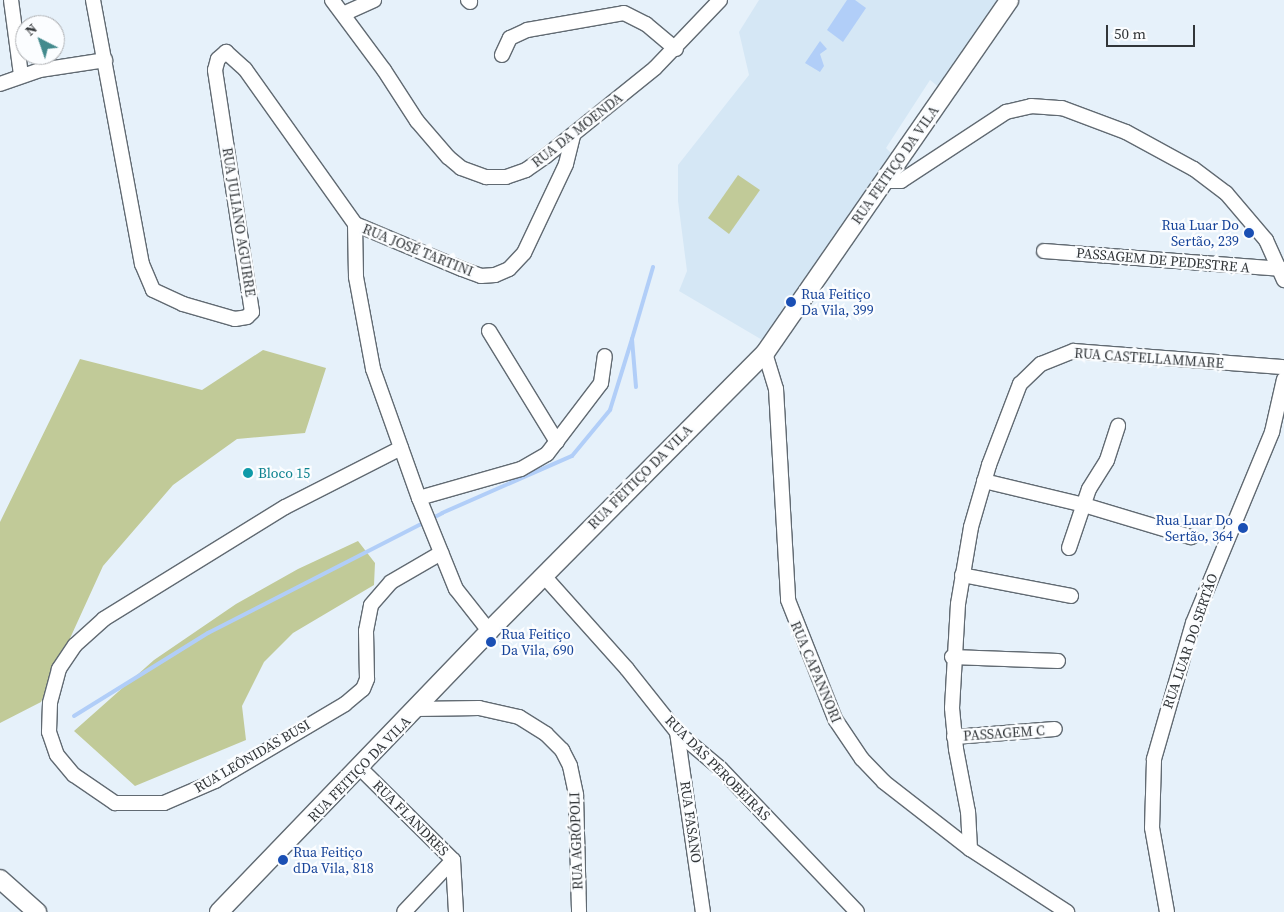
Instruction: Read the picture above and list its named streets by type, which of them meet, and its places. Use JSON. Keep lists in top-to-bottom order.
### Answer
{
  "streets": {
    "street": [
      "RUA DA MOENDA",
      "RUA FEITIÇO DA VILA",
      "RUA JULIANO AGUIRRE",
      "RUA JOSÉ TARTINI",
      "PASSAGEM DE PEDESTRE A",
      "RUA CASTELLAMMARE",
      "RUA LUAR DO SERTÃO",
      "RUA CAPANNORI",
      "PASSAGEM C",
      "RUA LEÔNIDAS BUSI",
      "RUA DAS PEROBEIRAS",
      "RUA FLANDRES",
      "RUA FASANO",
      "RUA AGRÓPOLI"
    ]
  },
  "crossings": [
    ["RUA DA MOENDA", "RUA JOSÉ TARTINI"],
    ["RUA FEITIÇO DA VILA", "RUA CAPANNORI"],
    ["RUA FEITIÇO DA VILA", "RUA DAS PEROBEIRAS"],
    ["RUA FEITIÇO DA VILA", "RUA FLANDRES"],
    ["RUA FEITIÇO DA VILA", "RUA AGRÓPOLI"],
    ["RUA JULIANO AGUIRRE", "RUA JOSÉ TARTINI"],
    ["RUA CASTELLAMMARE", "RUA CAPANNORI"],
    ["RUA CASTELLAMMARE", "PASSAGEM C"],
    ["RUA DAS PEROBEIRAS", "RUA FASANO"]
  ],
  "places": [
    "Rua Luar Do Sertão, 239",
    "Rua Feitiço Da Vila, 399",
    "Bloco 15",
    "Rua Luar Do Sertão, 364",
    "Rua Feitiço Da Vila, 690",
    "Rua Feitiço dDa Vila, 818"
  ],
  "scale_bar": "50 m",
  "north": "top left"
}
